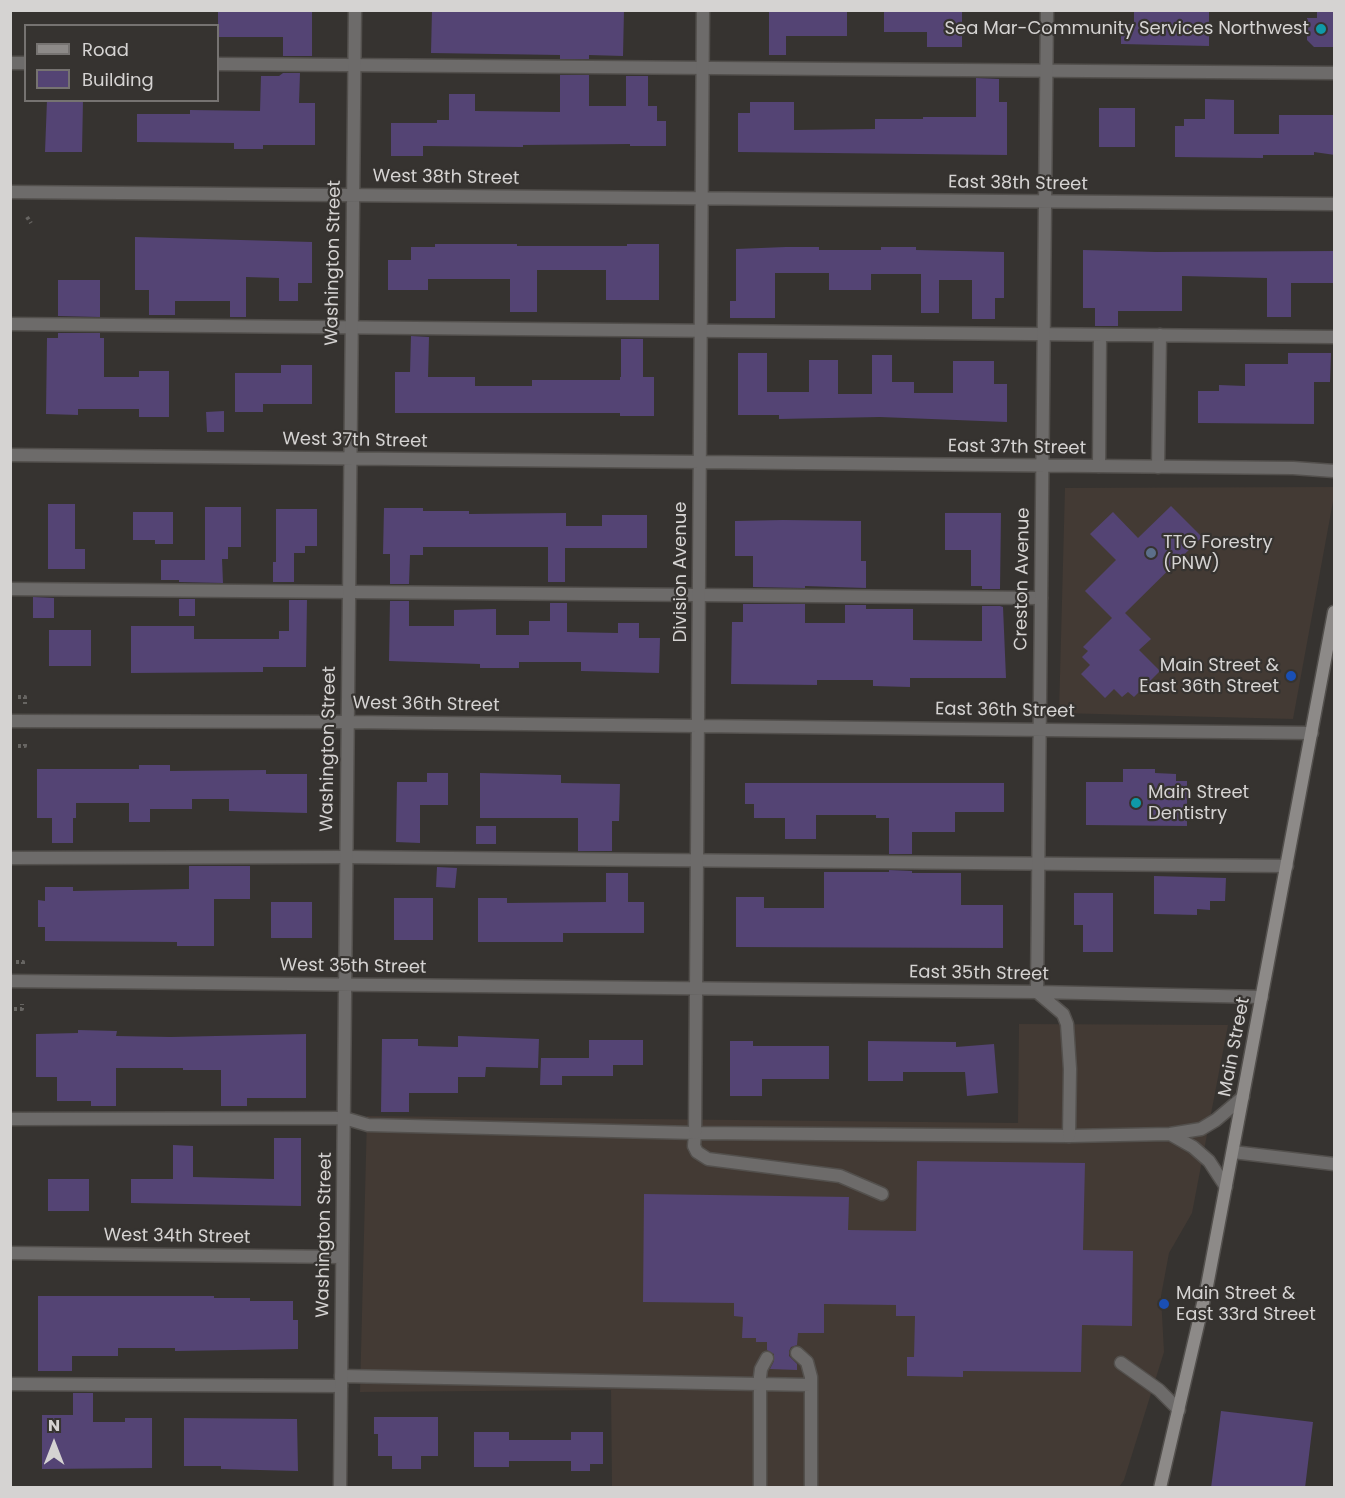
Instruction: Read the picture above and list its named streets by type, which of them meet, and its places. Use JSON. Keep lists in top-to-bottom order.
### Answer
{
  "streets": {
    "main road": ["Main Street"],
    "street": [
      "West 38th Street",
      "East 38th Street",
      "Washington Street",
      "West 37th Street",
      "East 37th Street",
      "Division Avenue",
      "Creston Avenue",
      "West 36th Street",
      "East 36th Street",
      "West 35th Street",
      "East 35th Street",
      "West 34th Street"
    ]
  },
  "crossings": [
    ["West 38th Street", "East 38th Street"],
    ["West 38th Street", "Washington Street"],
    ["West 38th Street", "Division Avenue"],
    ["East 38th Street", "Division Avenue"],
    ["East 38th Street", "Creston Avenue"],
    ["Washington Street", "West 37th Street"],
    ["Washington Street", "West 36th Street"],
    ["Washington Street", "West 35th Street"],
    ["Washington Street", "West 34th Street"],
    ["West 37th Street", "East 37th Street"],
    ["West 37th Street", "Division Avenue"],
    ["East 37th Street", "Division Avenue"],
    ["East 37th Street", "Creston Avenue"],
    ["Division Avenue", "West 36th Street"],
    ["Division Avenue", "East 36th Street"],
    ["Division Avenue", "West 35th Street"],
    ["Division Avenue", "East 35th Street"],
    ["Creston Avenue", "East 36th Street"],
    ["Creston Avenue", "East 35th Street"],
    ["West 36th Street", "East 36th Street"],
    ["East 36th Street", "Main Street"],
    ["West 35th Street", "East 35th Street"],
    ["East 35th Street", "Main Street"]
  ],
  "places": [
    "Sea Mar-Community Services Northwest",
    "TTG Forestry (PNW)",
    "Main Street & East 36th Street",
    "Main Street Dentistry",
    "Main Street & East 33rd Street"
  ],
  "legend": ["Road", "Building"],
  "north": "top"
}
